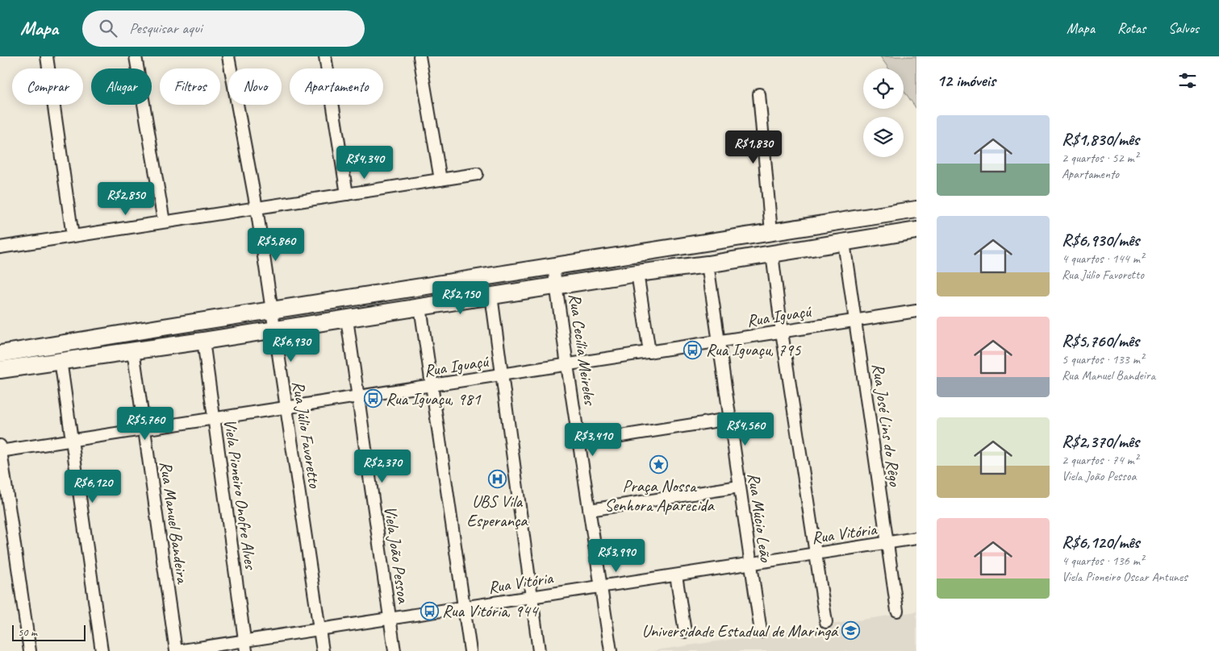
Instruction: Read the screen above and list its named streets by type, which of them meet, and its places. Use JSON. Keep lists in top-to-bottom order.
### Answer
{
  "streets": {
    "street": [
      "Rua Iguaçú",
      "Rua Cecília Meireles",
      "Rua José Lins do Rêgo",
      "Rua Júlio Favoretto",
      "Viela Pioneiro Onofre Alves",
      "Rua Múcio Leão",
      "Rua Manuel Bandeira",
      "Rua Vitória",
      "Viela João Pessoa"
    ]
  },
  "crossings": [
    ["Rua Iguaçú", "Rua Cecília Meireles"],
    ["Rua Iguaçú", "Rua José Lins do Rêgo"],
    ["Rua Iguaçú", "Rua Júlio Favoretto"],
    ["Rua Iguaçú", "Viela Pioneiro Onofre Alves"],
    ["Rua Iguaçú", "Rua Múcio Leão"],
    ["Rua Iguaçú", "Rua Manuel Bandeira"],
    ["Rua Iguaçú", "Viela João Pessoa"],
    ["Rua Cecília Meireles", "Rua Vitória"],
    ["Rua José Lins do Rêgo", "Rua Vitória"],
    ["Rua Júlio Favoretto", "Rua Vitória"],
    ["Viela Pioneiro Onofre Alves", "Rua Vitória"],
    ["Rua Múcio Leão", "Rua Vitória"],
    ["Rua Manuel Bandeira", "Rua Vitória"],
    ["Rua Vitória", "Viela João Pessoa"]
  ],
  "places": {
    "bus stop": ["Rua Iguaçu, 795", "Rua Iguaçu, 981", "Rua Vitória, 944"],
    "place": ["Praça Nossa Senhora Aparecida"],
    "hospital": ["UBS Vila Esperança"],
    "school or university": ["Universidade Estadual de Maringá"]
  },
  "scale_bar": "50 m",
  "page": {
    "header": "Mapa",
    "search": "Pesquisar aqui",
    "nav": ["Mapa", "Rotas", "Salvos"],
    "heading": "12 imóveis",
    "chip": [
      "Comprar",
      "Alugar",
      "Filtros",
      "Novo",
      "Apartamento"
    ],
    "list": [
      {
        "name": "R$1,830/mês",
        "note": "2 quartos · 52 m² · Apartamento"
      },
      {
        "name": "R$6,930/mês",
        "note": "4 quartos · 144 m² · Rua Júlio Favoretto"
      },
      {
        "name": "R$5,760/mês",
        "note": "5 quartos · 133 m² · Rua Manuel Bandeira"
      },
      {
        "name": "R$2,370/mês",
        "note": "2 quartos · 74 m² · Viela João Pessoa"
      },
      {
        "name": "R$6,120/mês",
        "note": "4 quartos · 136 m² · Viela Pioneiro Oscar Antunes"
      }
    ],
    "price": [
      "R$1,830",
      "R$4,340",
      "R$2,850",
      "R$5,860",
      "R$2,150",
      "R$6,930",
      "R$5,760",
      "R$4,560",
      "R$3,410",
      "R$2,370",
      "R$6,120",
      "R$3,990"
    ],
    "scale": "50 m"
  }
}
